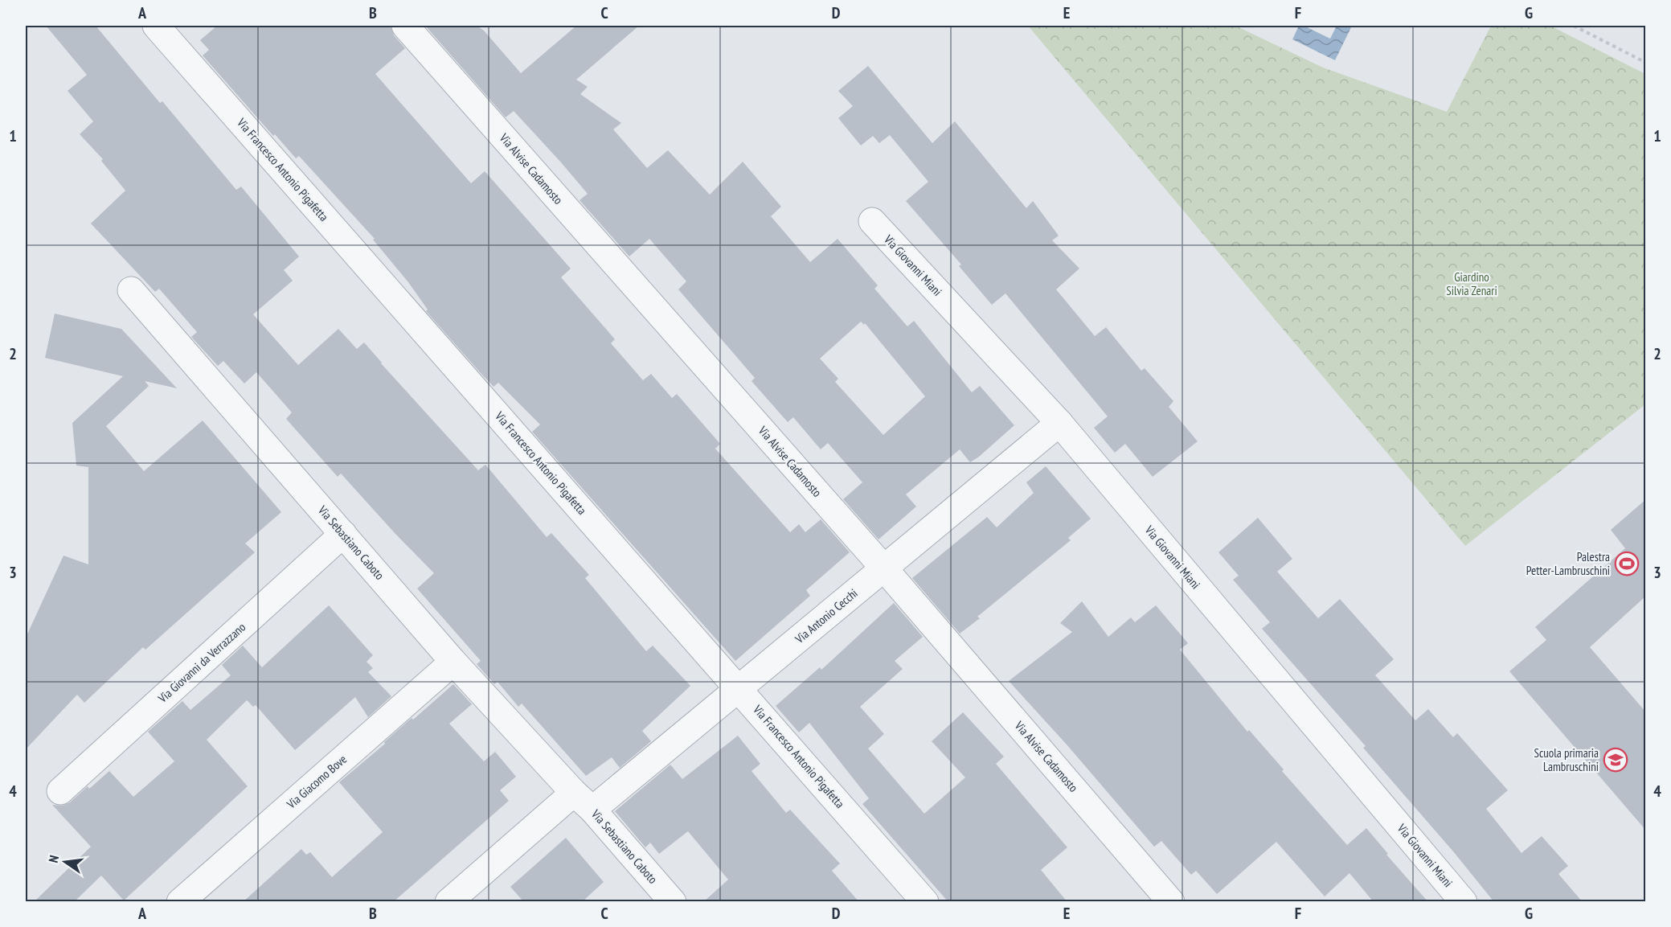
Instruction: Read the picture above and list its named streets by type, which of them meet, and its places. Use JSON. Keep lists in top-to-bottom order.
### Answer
{
  "streets": {
    "street": [
      "Via Alvise Cadamosto",
      "Via Francesco Antonio Pigafetta",
      "Via Giovanni Miani",
      "Via Sebastiano Caboto",
      "Via Antonio Cecchi",
      "Via Giovanni da Verrazzano",
      "Via Giacomo Bove"
    ]
  },
  "crossings": [
    ["Via Alvise Cadamosto", "Via Antonio Cecchi"],
    ["Via Francesco Antonio Pigafetta", "Via Antonio Cecchi"],
    ["Via Giovanni Miani", "Via Antonio Cecchi"],
    ["Via Sebastiano Caboto", "Via Antonio Cecchi"],
    ["Via Sebastiano Caboto", "Via Giovanni da Verrazzano"],
    ["Via Sebastiano Caboto", "Via Giacomo Bove"]
  ],
  "parks": ["Giardino Silvia Zenari"],
  "places": {
    "sports": ["Palestra Petter-Lambruschini"],
    "school or university": ["Scuola primaria Lambruschini"]
  },
  "north": "left",
  "grid": {
    "columns": [
      "A",
      "B",
      "C",
      "D",
      "E",
      "F",
      "G"
    ],
    "rows": [
      "1",
      "2",
      "3",
      "4"
    ]
  }
}
